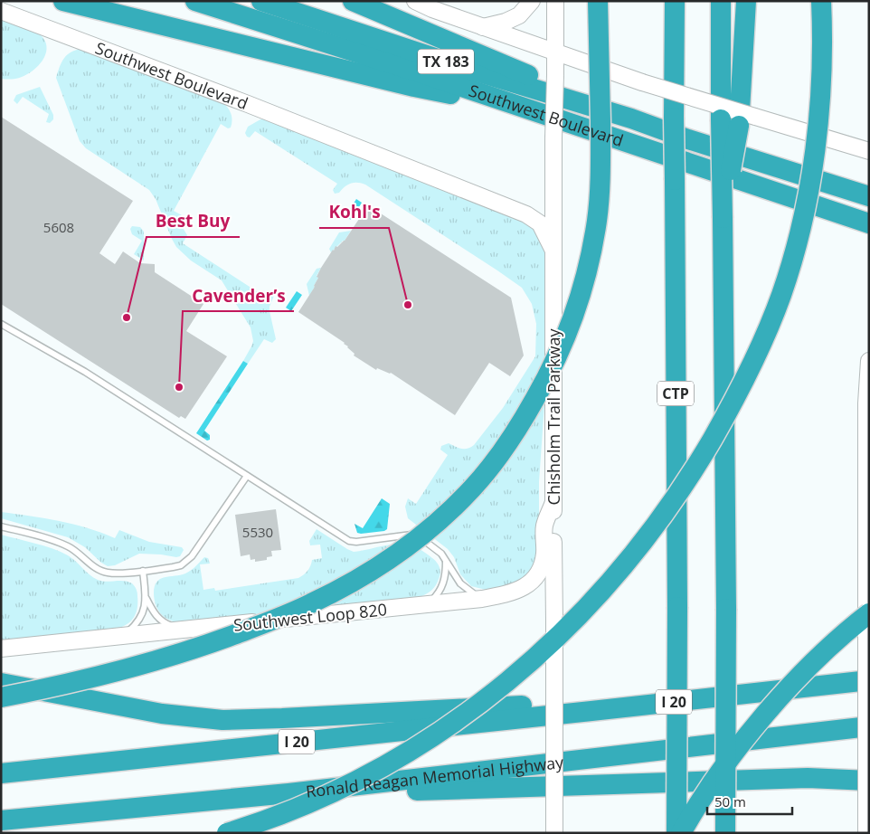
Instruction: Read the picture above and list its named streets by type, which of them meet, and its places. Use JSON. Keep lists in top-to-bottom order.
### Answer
{
  "streets": {
    "highway": [
      "TX 183",
      "Southwest Boulevard",
      "CTP",
      "I 20",
      "Ronald Reagan Memorial Highway"
    ],
    "main road": ["Chisholm Trail Parkway", "Southwest Loop 820"]
  },
  "crossings": [
    ["Southwest Boulevard", "Chisholm Trail Parkway"],
    ["Chisholm Trail Parkway", "Southwest Loop 820"]
  ],
  "places": ["Kohl's", "Best Buy", "Cavender’s"],
  "house_numbers": ["5608", "5530"],
  "scale_bar": "50 m"
}
